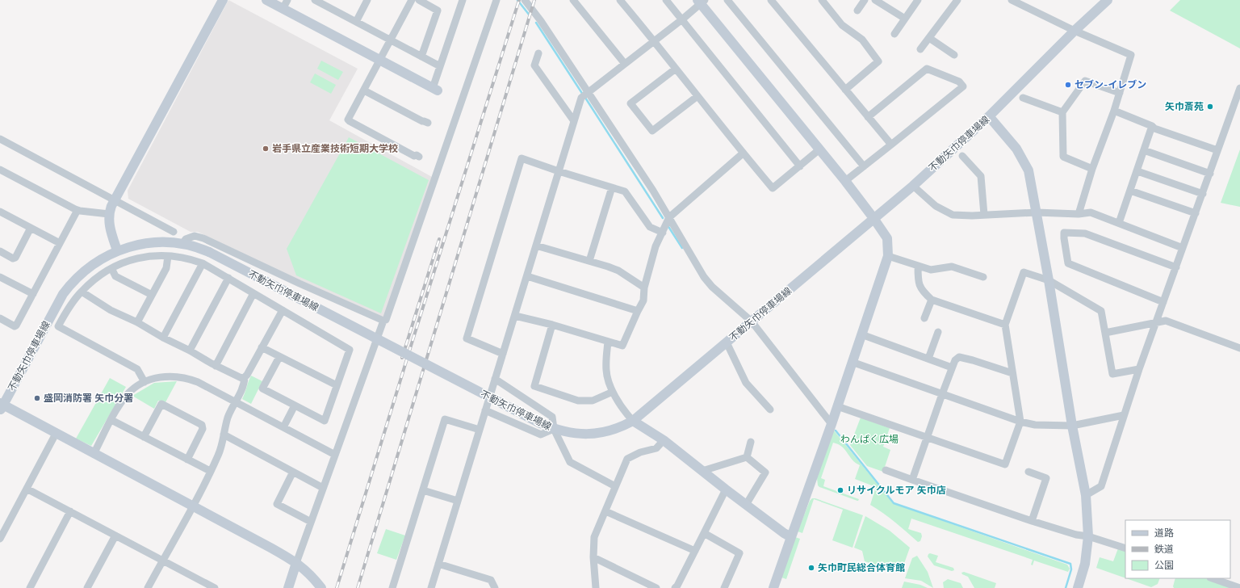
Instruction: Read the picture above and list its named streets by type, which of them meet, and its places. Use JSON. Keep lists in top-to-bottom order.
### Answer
{
  "streets": {
    "street": ["不動矢巾停車場線"]
  },
  "parks": ["わんぱく広場"],
  "places": [
    "セブン-イレブン",
    "矢巾斎苑",
    "岩手県立産業技術短期大学校",
    "盛岡消防署 矢巾分署",
    "リサイクルモア 矢巾店",
    "矢巾町民総合体育館"
  ],
  "legend": ["道路", "鉄道", "公園"]
}
